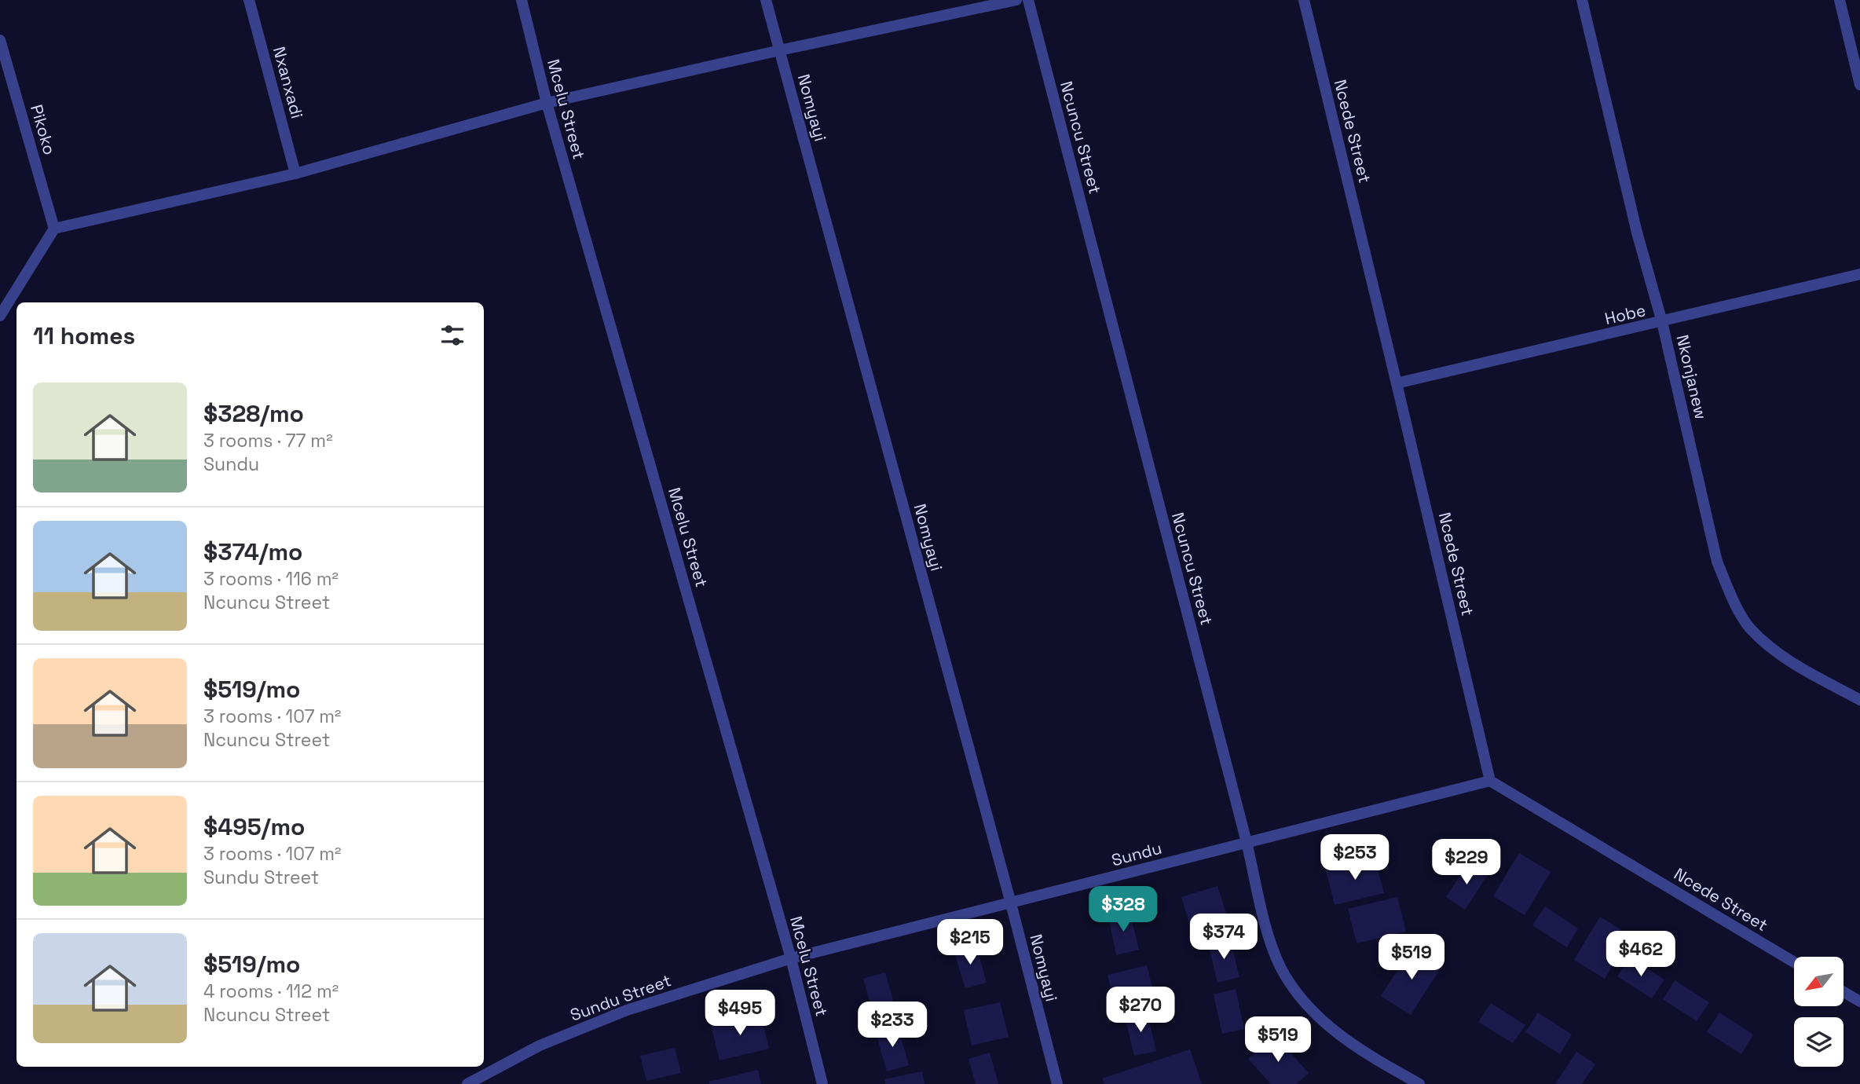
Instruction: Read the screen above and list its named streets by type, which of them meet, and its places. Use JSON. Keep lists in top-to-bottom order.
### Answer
{
  "streets": {
    "street": [
      "Nxanxadi",
      "Nomyayi",
      "Mcelu Street",
      "Pikoko",
      "Ncede Street",
      "Ncuncu Street",
      "Hobe",
      "Nkonjanew",
      "Sundu",
      "Sundu Street"
    ]
  },
  "crossings": [
    ["Nomyayi", "Sundu"],
    ["Mcelu Street", "Sundu"],
    ["Mcelu Street", "Sundu Street"],
    ["Ncede Street", "Hobe"],
    ["Ncede Street", "Sundu"],
    ["Ncuncu Street", "Sundu"],
    ["Hobe", "Nkonjanew"],
    ["Sundu", "Sundu Street"]
  ],
  "north": "bottom left",
  "page": {
    "heading": "11 homes",
    "list": [
      {
        "name": "$328/mo",
        "note": "3 rooms · 77 m² · Sundu"
      },
      {
        "name": "$374/mo",
        "note": "3 rooms · 116 m² · Ncuncu Street"
      },
      {
        "name": "$519/mo",
        "note": "3 rooms · 107 m² · Ncuncu Street"
      },
      {
        "name": "$495/mo",
        "note": "3 rooms · 107 m² · Sundu Street"
      },
      {
        "name": "$519/mo",
        "note": "4 rooms · 112 m² · Ncuncu Street"
      }
    ],
    "price": [
      "$253",
      "$229",
      "$328",
      "$374",
      "$215",
      "$462",
      "$519",
      "$270",
      "$495",
      "$233",
      "$519"
    ]
  }
}
